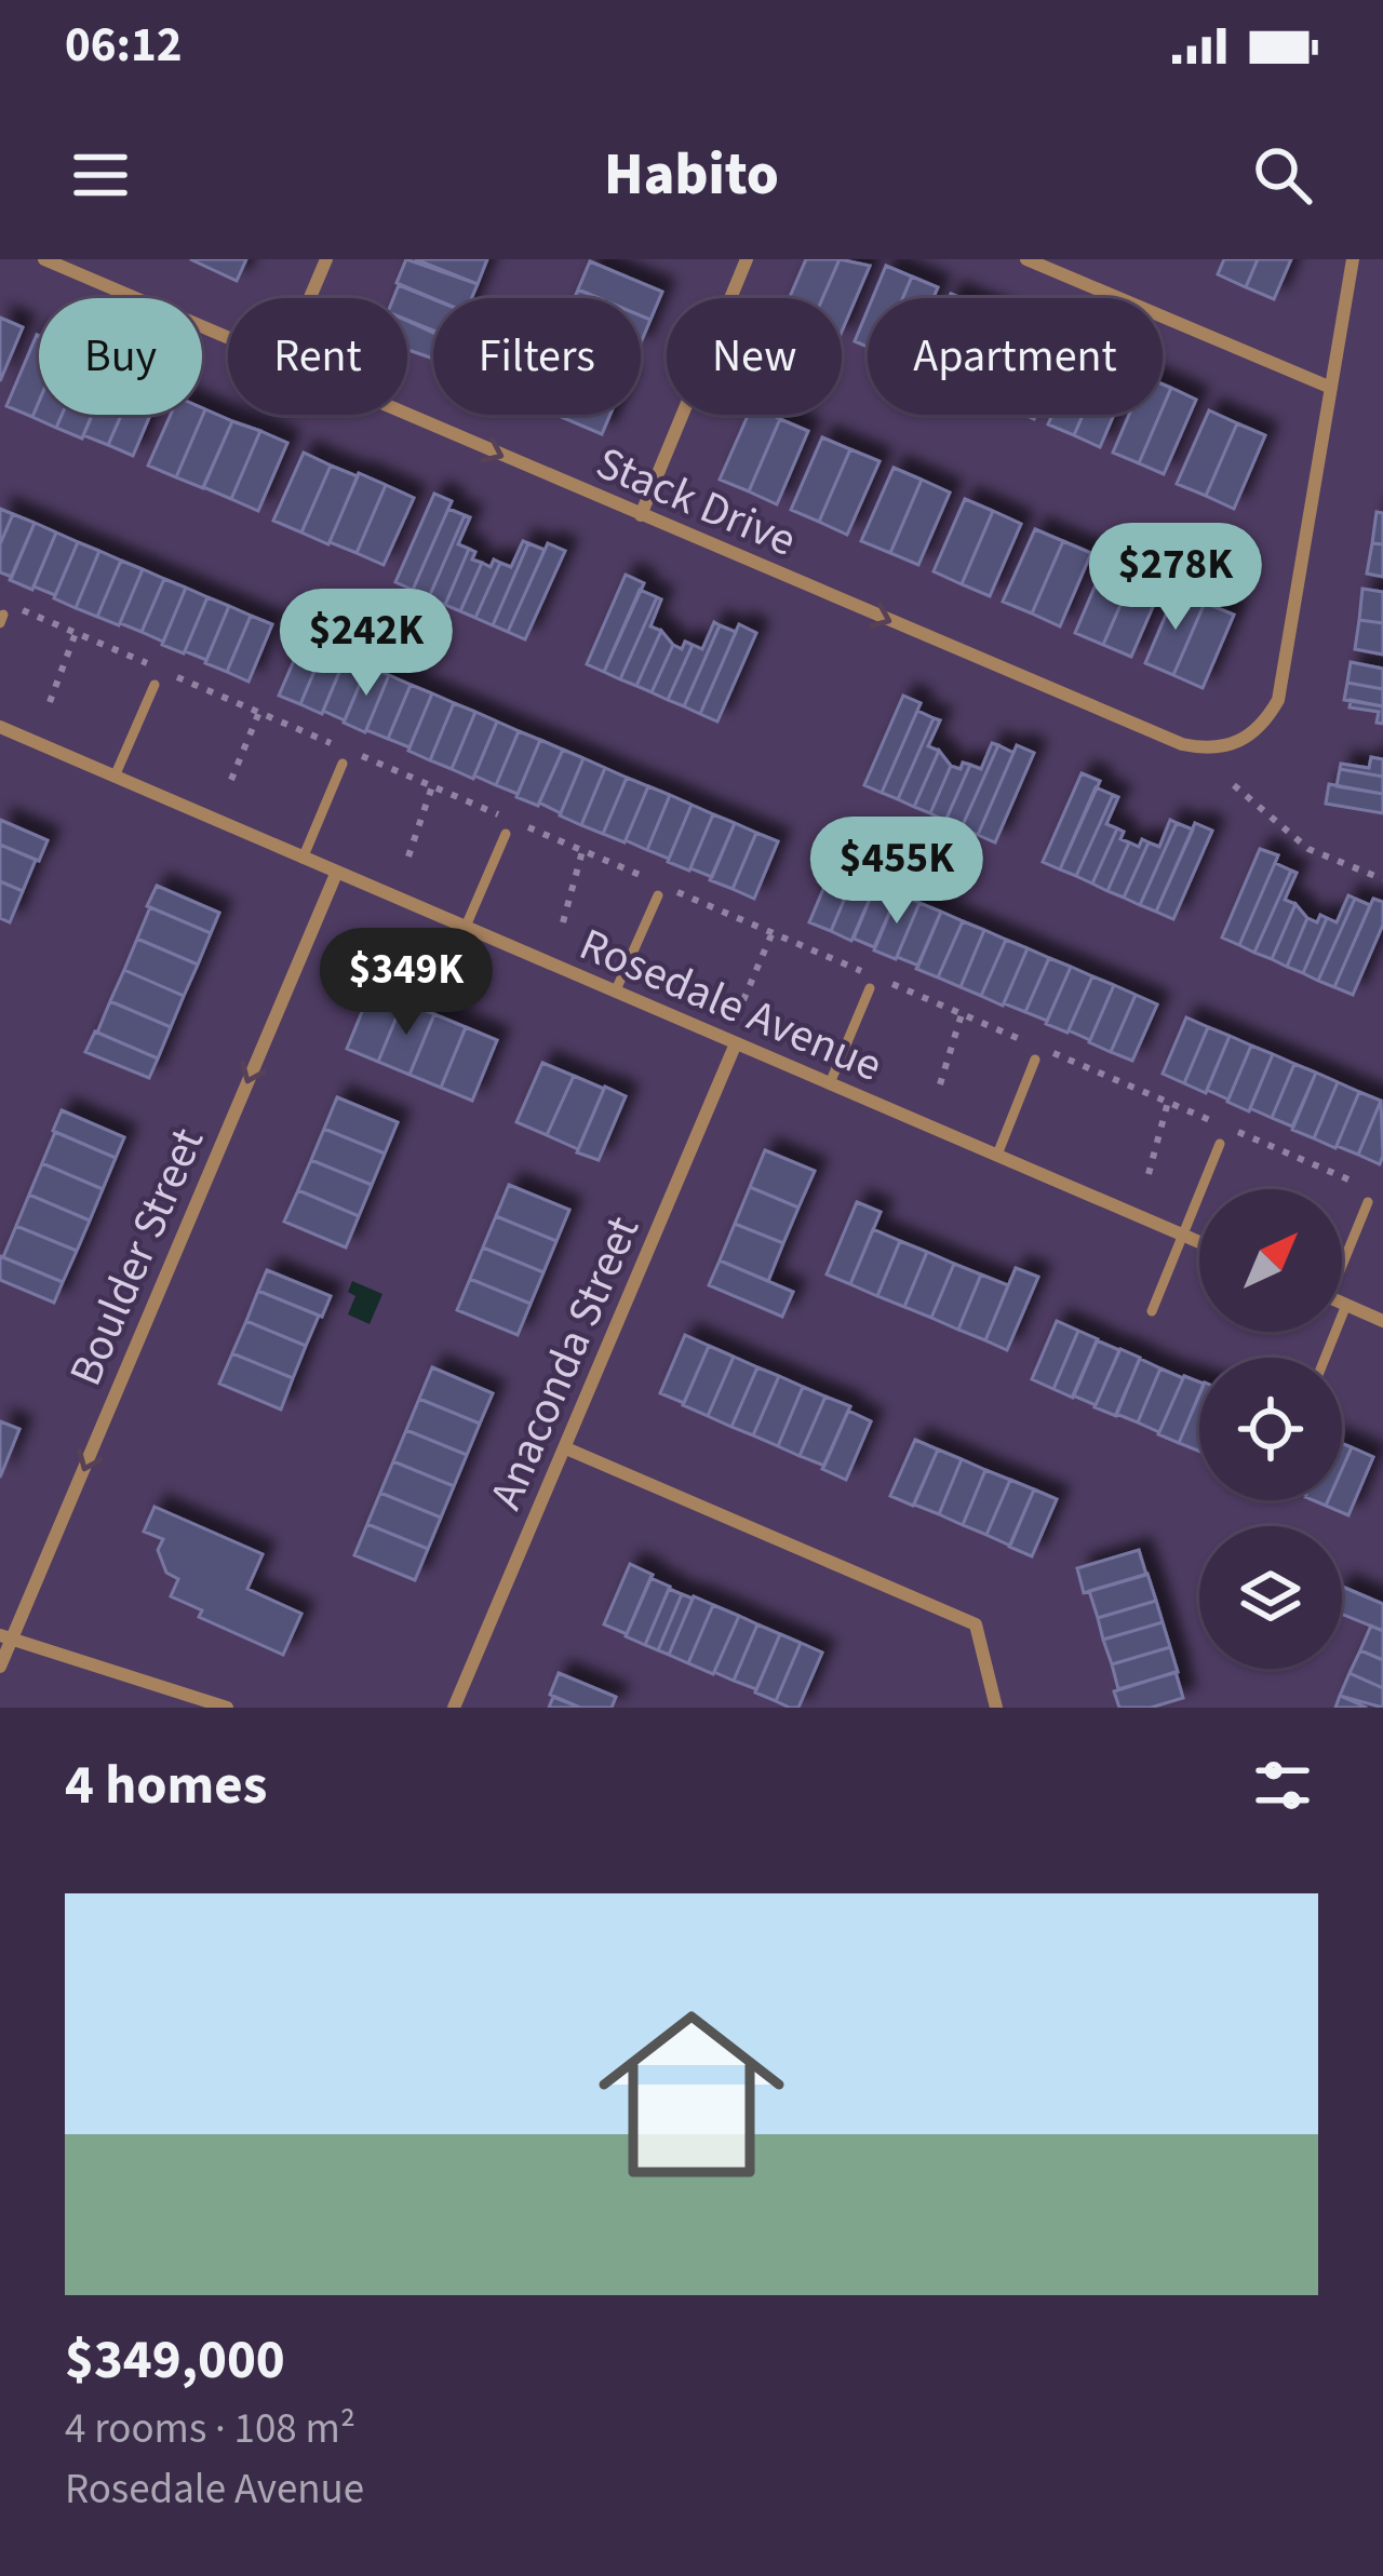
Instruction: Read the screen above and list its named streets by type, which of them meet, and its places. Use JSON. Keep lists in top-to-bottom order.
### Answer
{
  "streets": {
    "street": [
      "Stack Drive",
      "Rosedale Avenue",
      "Boulder Street",
      "Anaconda Street"
    ]
  },
  "crossings": [
    ["Rosedale Avenue", "Boulder Street"],
    ["Rosedale Avenue", "Anaconda Street"]
  ],
  "one_way": ["Boulder Street"],
  "north": "top right",
  "page": {
    "status": "06:12",
    "header": "Habito",
    "chip": [
      "Buy",
      "Rent",
      "Filters",
      "New",
      "Apartment"
    ],
    "price": [
      "$278K",
      "$242K",
      "$455K",
      "$349K"
    ],
    "heading": "4 homes",
    "list": [
      {
        "name": "$349,000",
        "note": "4 rooms · 108 m² · Rosedale Avenue"
      }
    ]
  }
}
